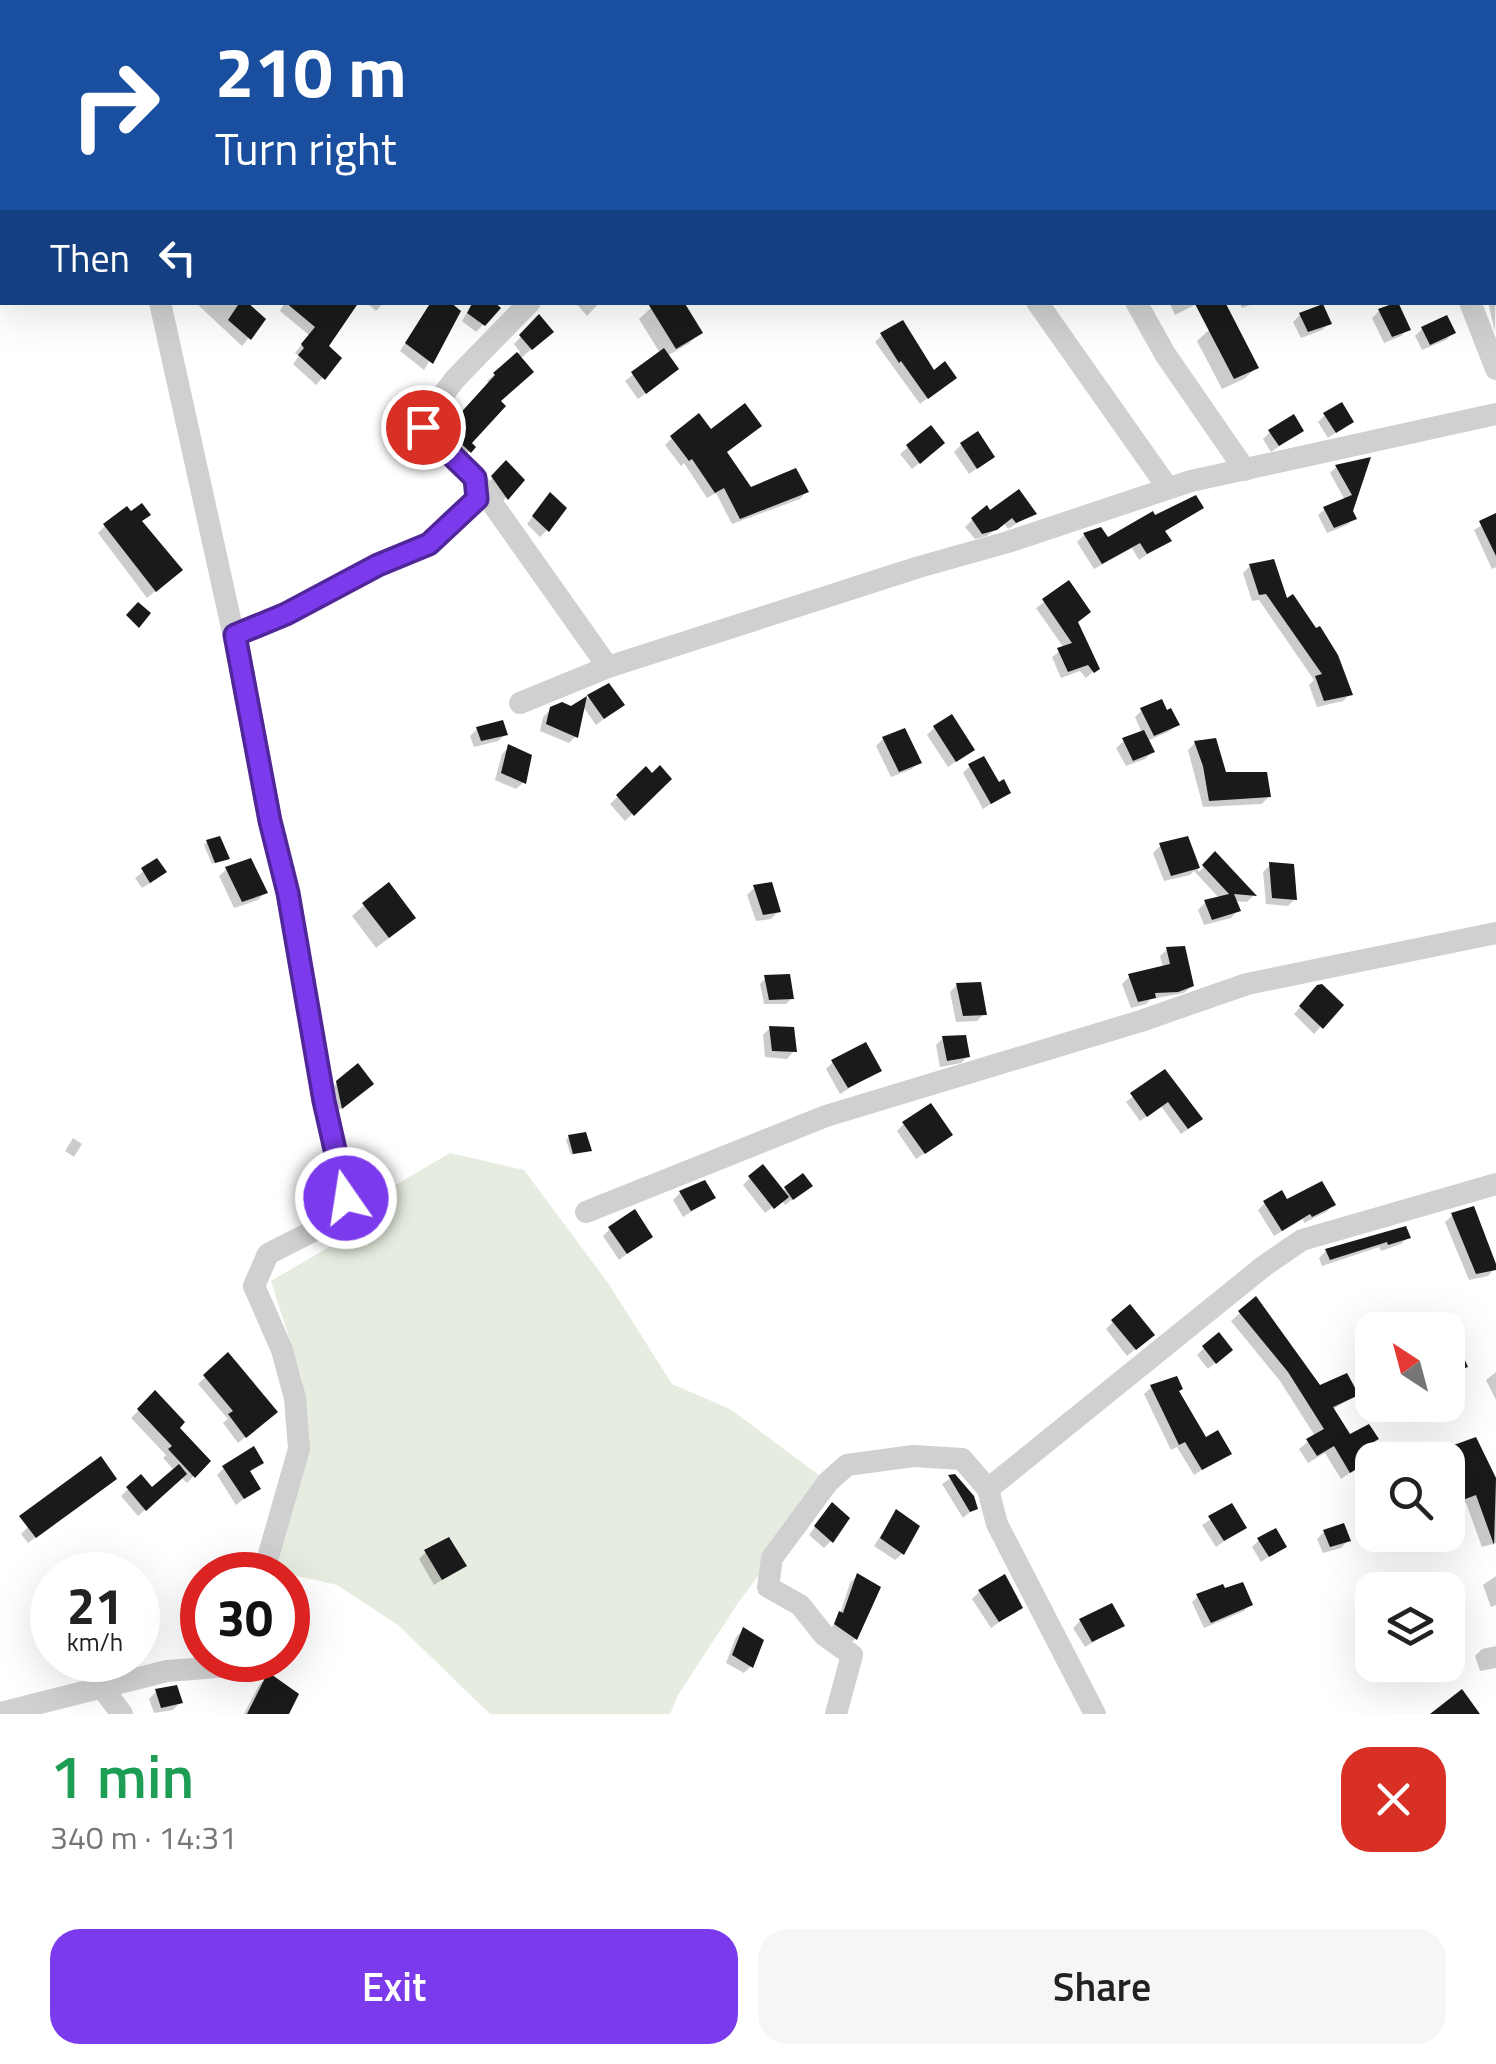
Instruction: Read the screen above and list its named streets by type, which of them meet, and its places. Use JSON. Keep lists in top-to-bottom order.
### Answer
{
  "north": "top left",
  "page": {
    "turn": ["210 m", "Turn right"],
    "then": "Then",
    "speed": "21 km/h",
    "limit": "30",
    "heading": ["1 min", "340 m · 14:31"],
    "buttons": ["Exit", "Share"]
  }
}
